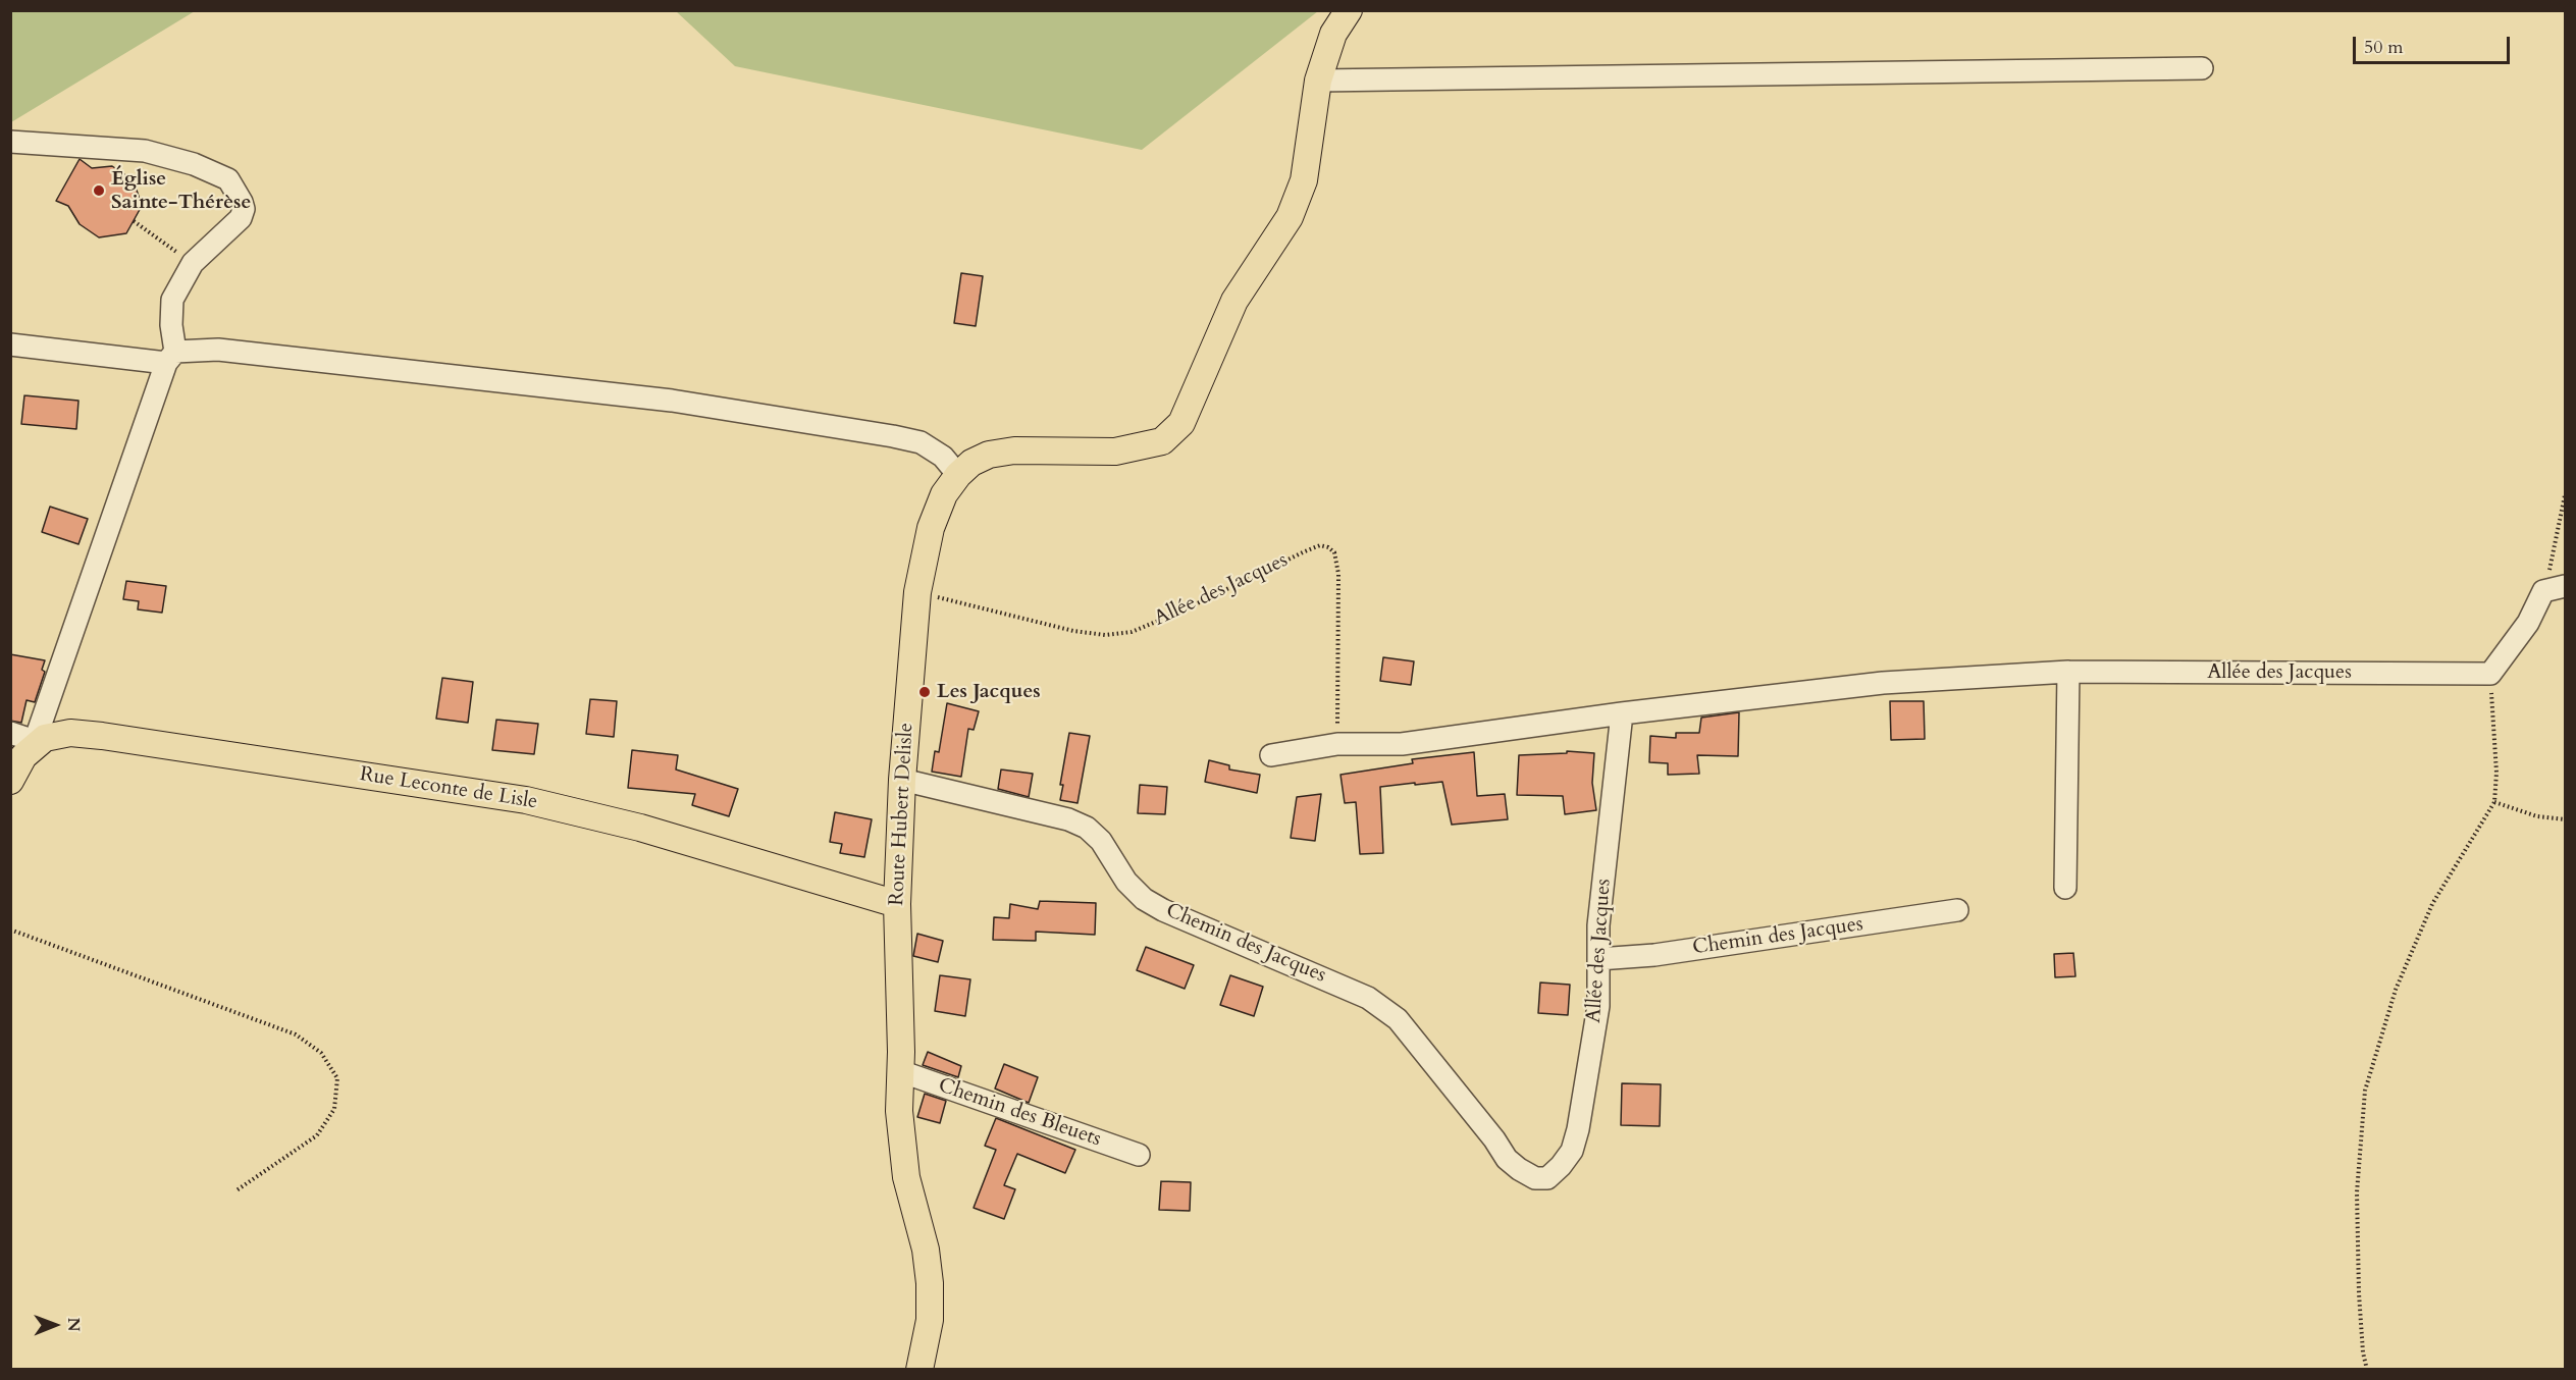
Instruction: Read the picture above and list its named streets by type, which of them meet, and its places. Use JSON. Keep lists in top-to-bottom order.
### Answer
{
  "streets": {
    "main road": ["Rue Leconte de Lisle", "Route Hubert Delisle"],
    "street": ["Allée des Jacques", "Chemin des Jacques", "Chemin des Bleuets"]
  },
  "crossings": [
    ["Allée des Jacques", "Route Hubert Delisle"],
    ["Allée des Jacques", "Chemin des Jacques"],
    ["Rue Leconte de Lisle", "Route Hubert Delisle"],
    ["Route Hubert Delisle", "Chemin des Jacques"],
    ["Route Hubert Delisle", "Chemin des Bleuets"]
  ],
  "places": ["Église Sainte-Thérèse", "Les Jacques"],
  "scale_bar": "50 m",
  "north": "right"
}
